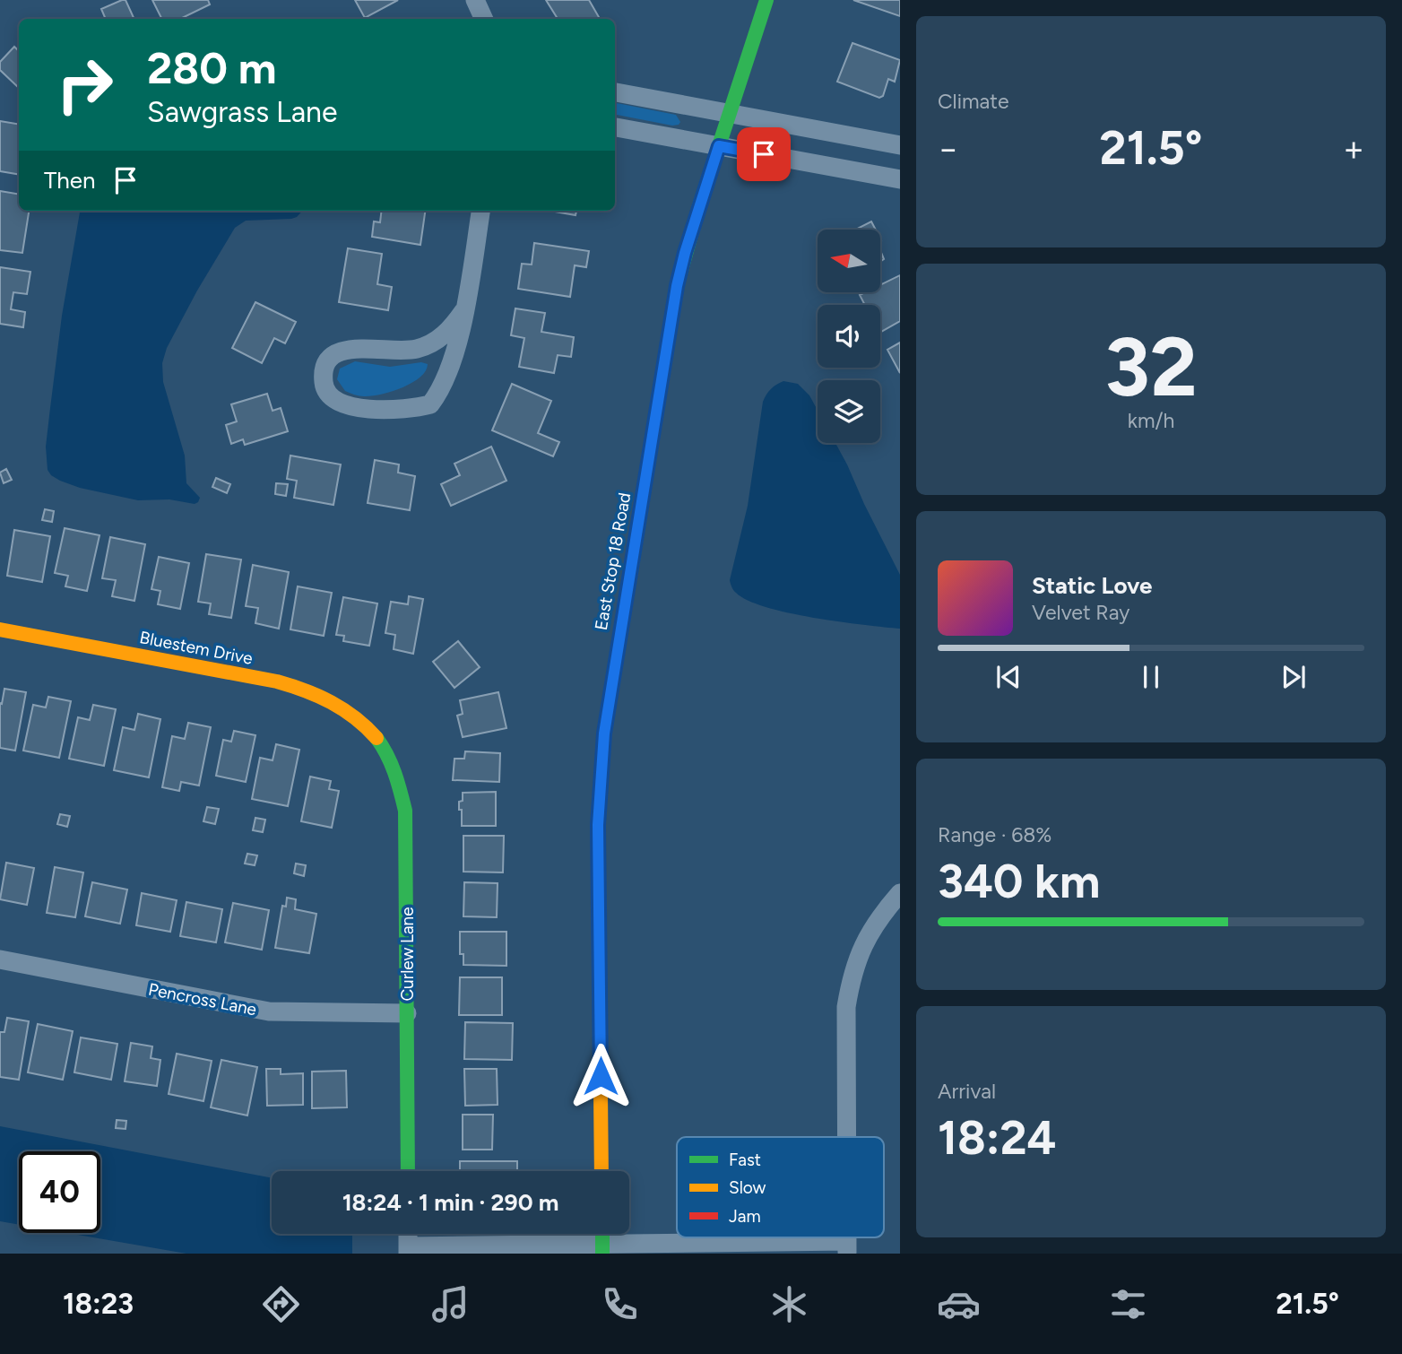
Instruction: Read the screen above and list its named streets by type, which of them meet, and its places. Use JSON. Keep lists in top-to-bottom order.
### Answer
{
  "streets": {
    "street": [
      "East Stop 18 Road",
      "Bluestem Drive",
      "Curlew Lane",
      "Pencross Lane"
    ]
  },
  "crossings": [
    ["Bluestem Drive", "Curlew Lane"],
    ["Curlew Lane", "Pencross Lane"]
  ],
  "legend": ["Fast", "Slow", "Jam"],
  "north": "left",
  "page": {
    "tile": [
      "Climate",
      ["32", "km/h"],
      ["Range · 68%", "340 km"],
      ["Arrival", "18:24"]
    ],
    "turn": ["280 m", "Sawgrass Lane"],
    "heat": ["−", "21.5°", "+"],
    "then": "Then",
    "song": ["Static Love", "Velvet Ray"],
    "limit": "40",
    "trip": "18:24 · 1 min · 290 m",
    "tabs": ["18:23", "21.5°"]
  }
}
